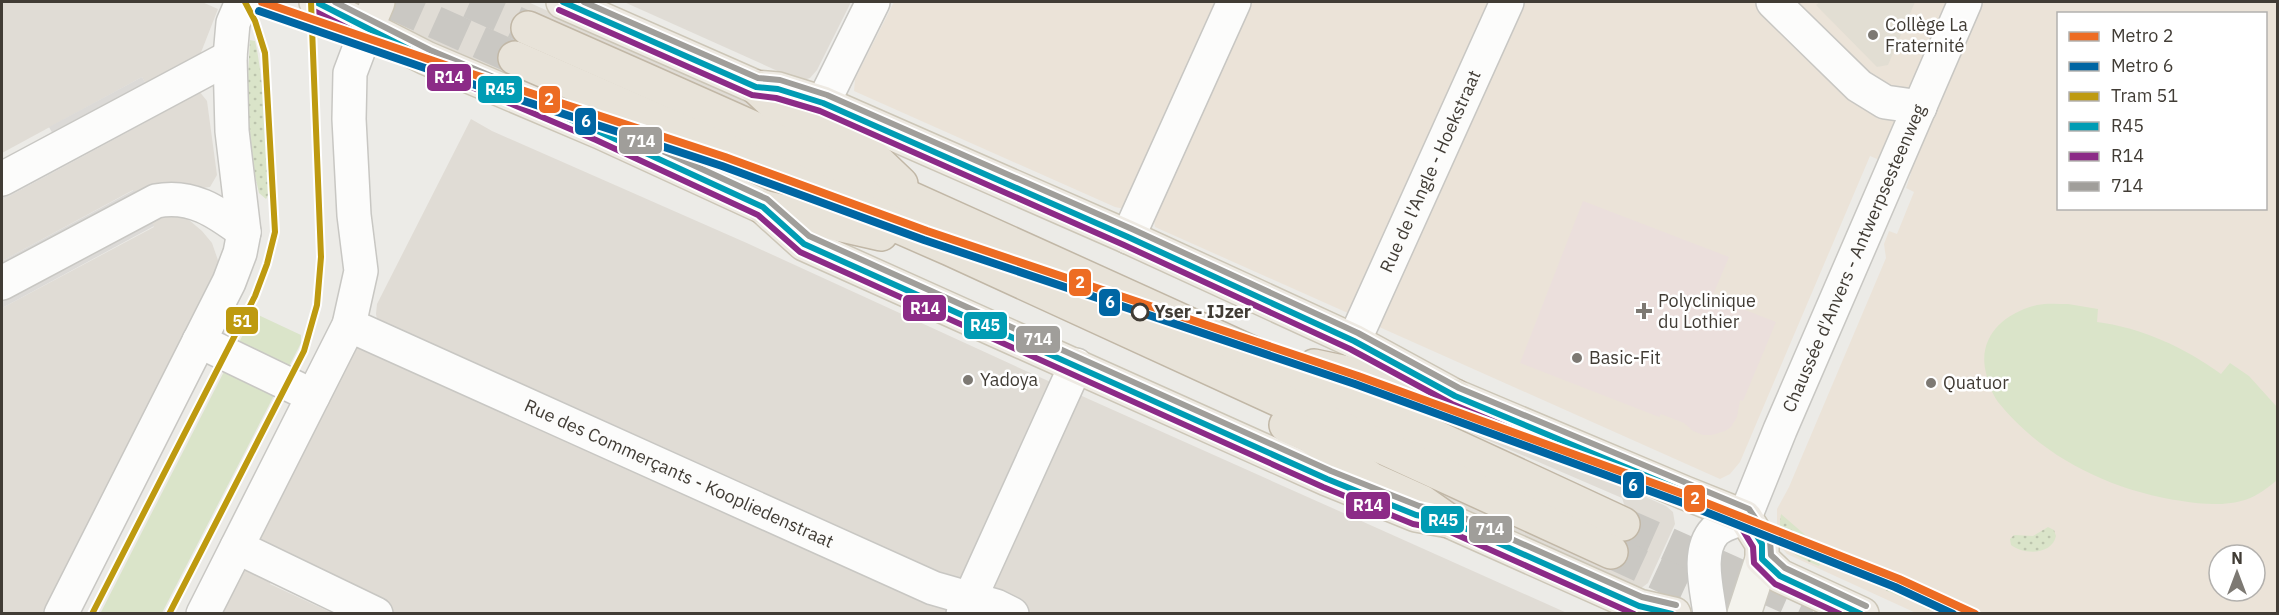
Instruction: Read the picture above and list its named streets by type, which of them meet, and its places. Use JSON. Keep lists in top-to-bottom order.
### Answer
{
  "streets": {
    "street": ["Rue de l'Angle - Hoekstraat", "Chaussée d'Anvers - Antwerpsesteenweg", "Rue des Commerçants - Koopliedenstraat"]
  },
  "places": {
    "other": [
      "Collège La Fraternité",
      "Yser - IJzer",
      "Basic-Fit",
      "Yadoya",
      "Quatuor"
    ],
    "health": ["Polyclinique du Lothier"]
  },
  "lines": [
    "metro line 2",
    "tram line 51",
    "transit line R45",
    "transit line 714",
    "transit line R14",
    "metro line 6"
  ],
  "legend": [
    "Metro 2",
    "Metro 6",
    "Tram 51",
    "R45",
    "R14",
    "714"
  ],
  "north": "top"
}
